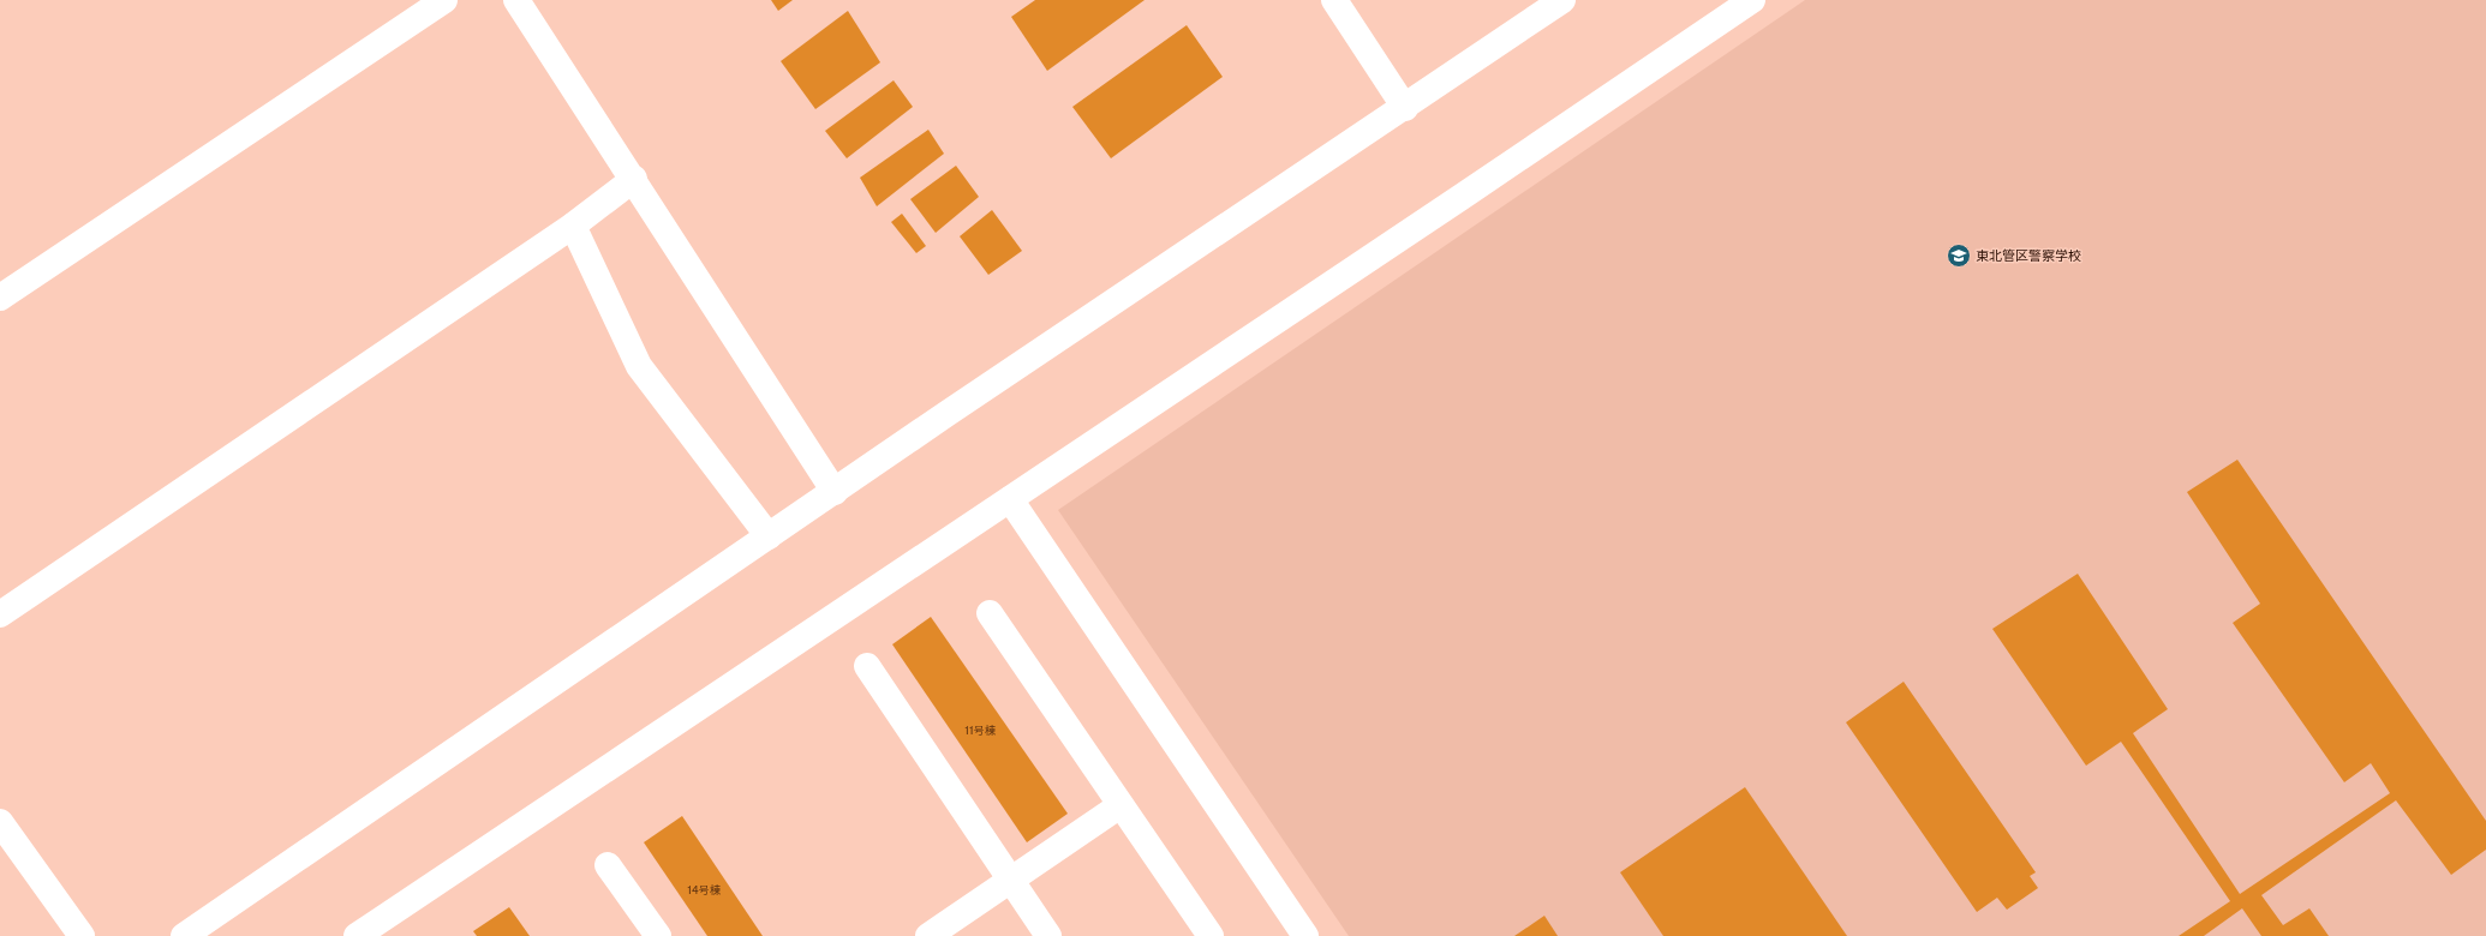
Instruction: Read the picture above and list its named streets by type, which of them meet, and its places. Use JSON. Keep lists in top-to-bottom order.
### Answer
{
  "places": {
    "school or university": ["東北管区警察学校"]
  },
  "house_numbers": ["11号棟", "14号棟"]
}
